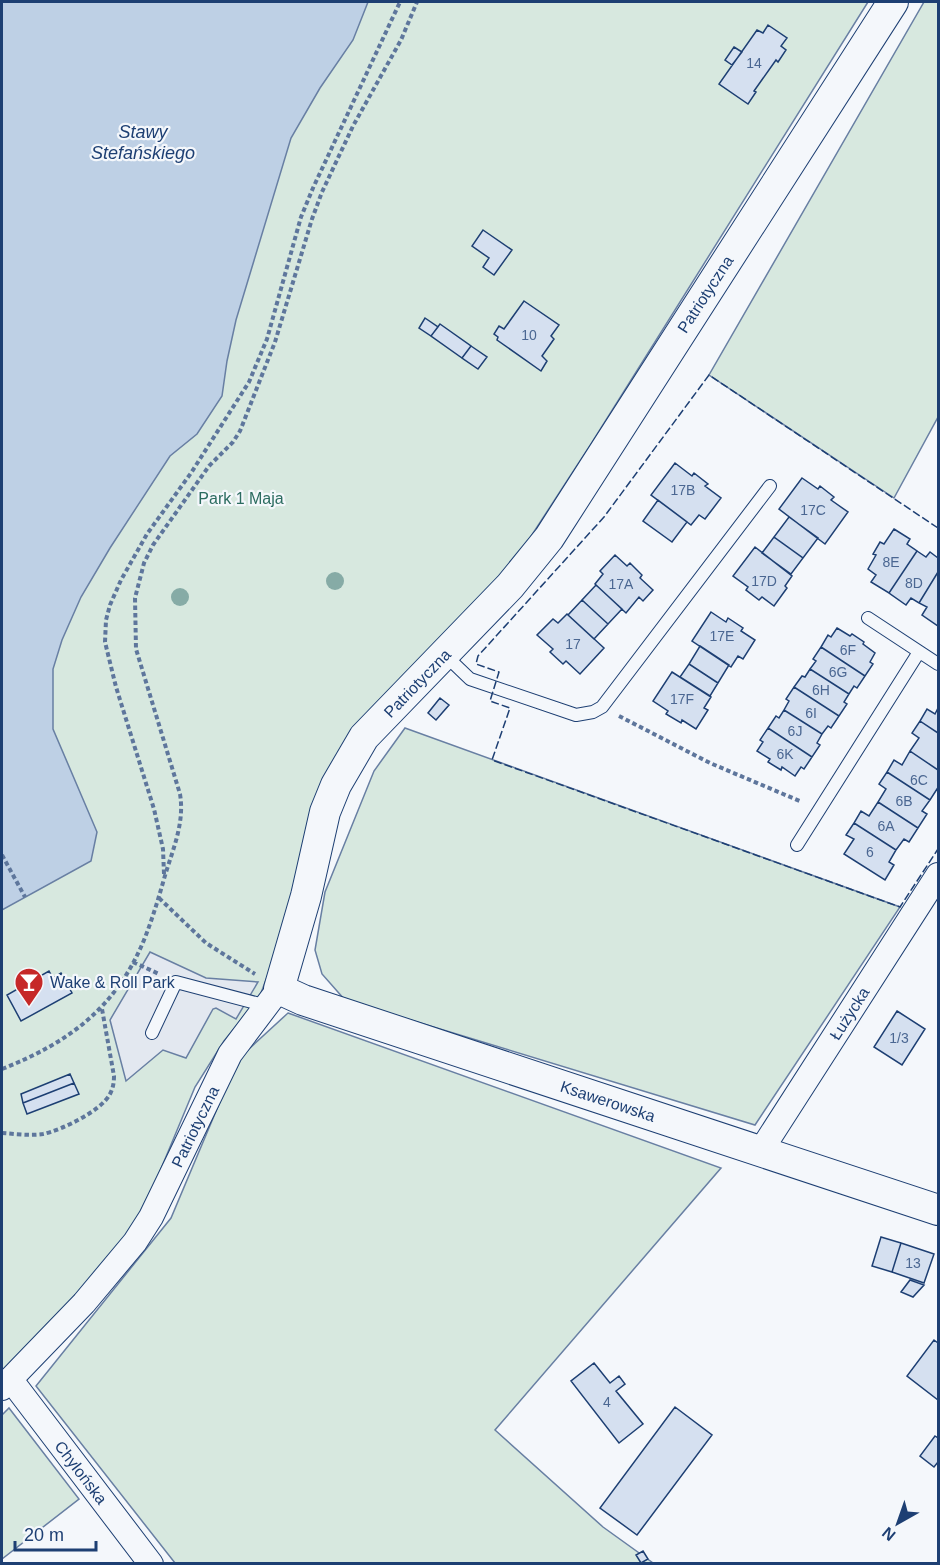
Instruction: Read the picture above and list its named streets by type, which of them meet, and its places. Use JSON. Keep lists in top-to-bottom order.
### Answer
{
  "streets": {
    "street": [
      "Patriotyczna",
      "Łużycka",
      "Ksawerowska",
      "Chylońska"
    ]
  },
  "crossings": [
    ["Patriotyczna", "Ksawerowska"],
    ["Patriotyczna", "Chylońska"],
    ["Łużycka", "Ksawerowska"]
  ],
  "water": ["Stawy Stefańskiego"],
  "parks": ["Park 1 Maja"],
  "places": {
    "bar": ["Wake & Roll Park"]
  },
  "house_numbers": [
    "14",
    "10",
    "17B",
    "17C",
    "8E",
    "17D",
    "8D",
    "17A",
    "17E",
    "17",
    "6F",
    "6G",
    "6H",
    "17F",
    "6I",
    "6J",
    "6K",
    "6C",
    "6B",
    "6A",
    "6",
    "1/3",
    "13",
    "4"
  ],
  "scale_bar": "20 m",
  "north": "bottom left"
}
